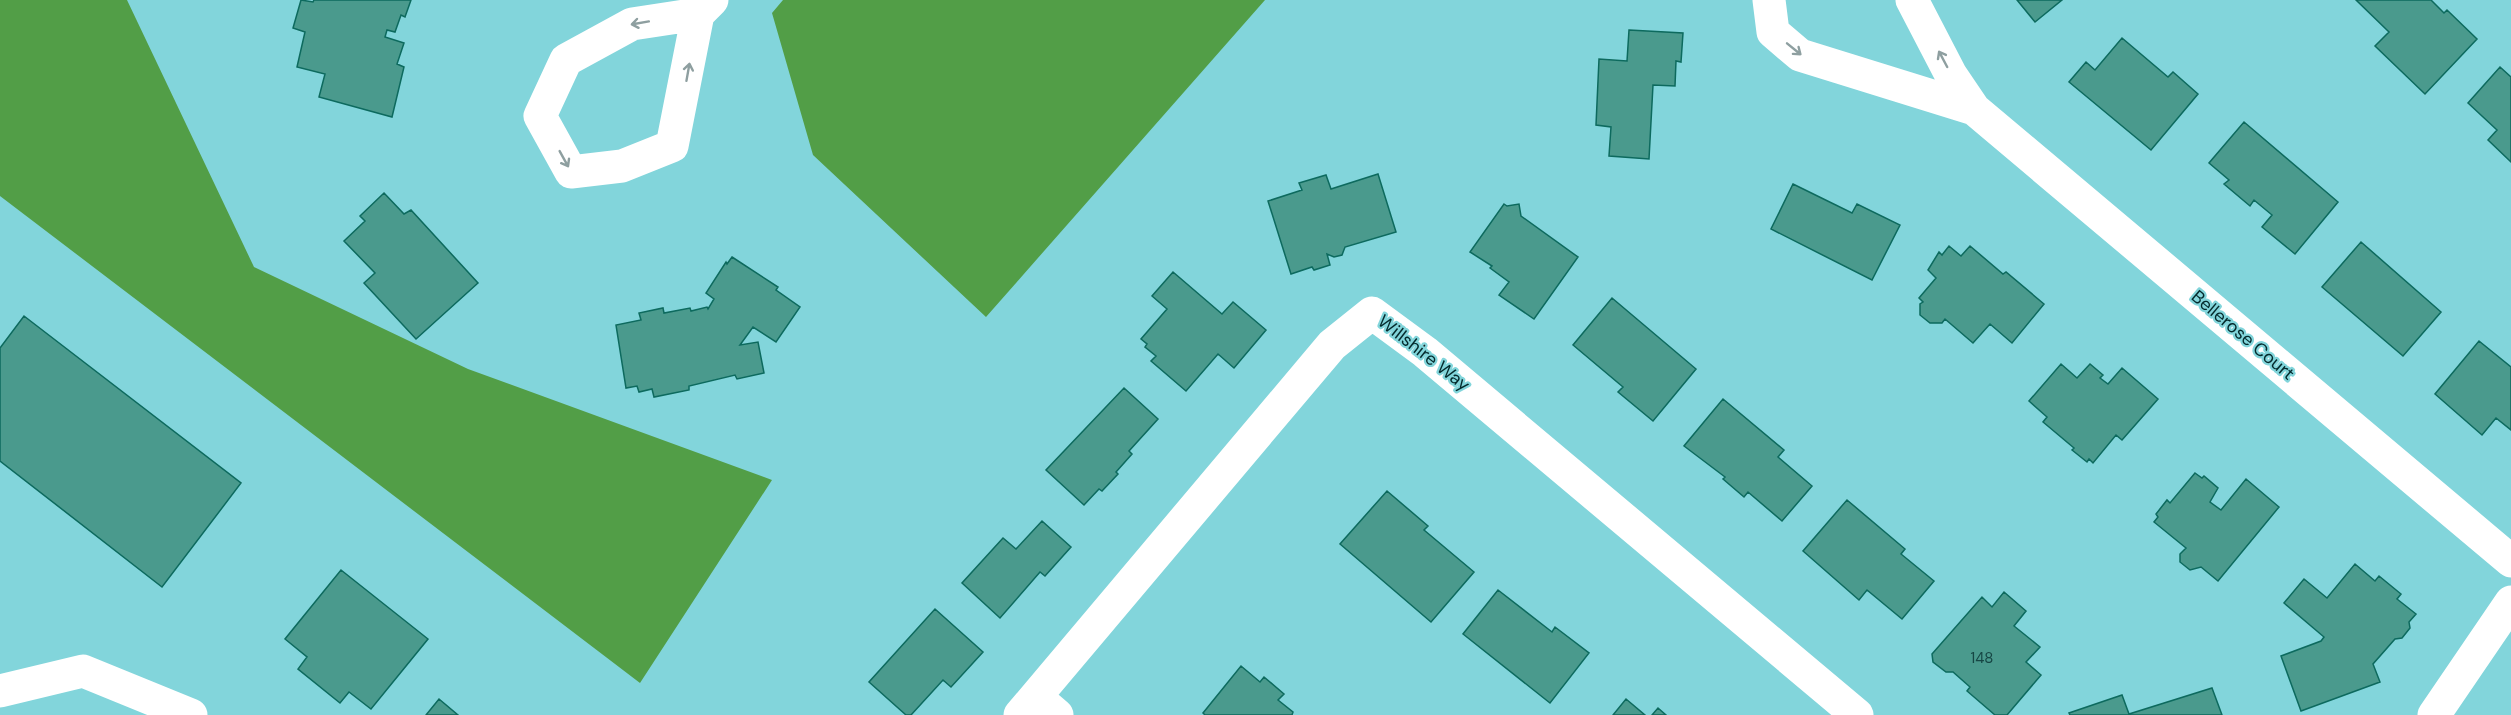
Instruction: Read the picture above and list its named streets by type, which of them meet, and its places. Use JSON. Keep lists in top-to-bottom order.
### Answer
{
  "streets": {
    "street": ["Bellerose Court", "Willshire Way"]
  },
  "house_numbers": ["148"]
}
